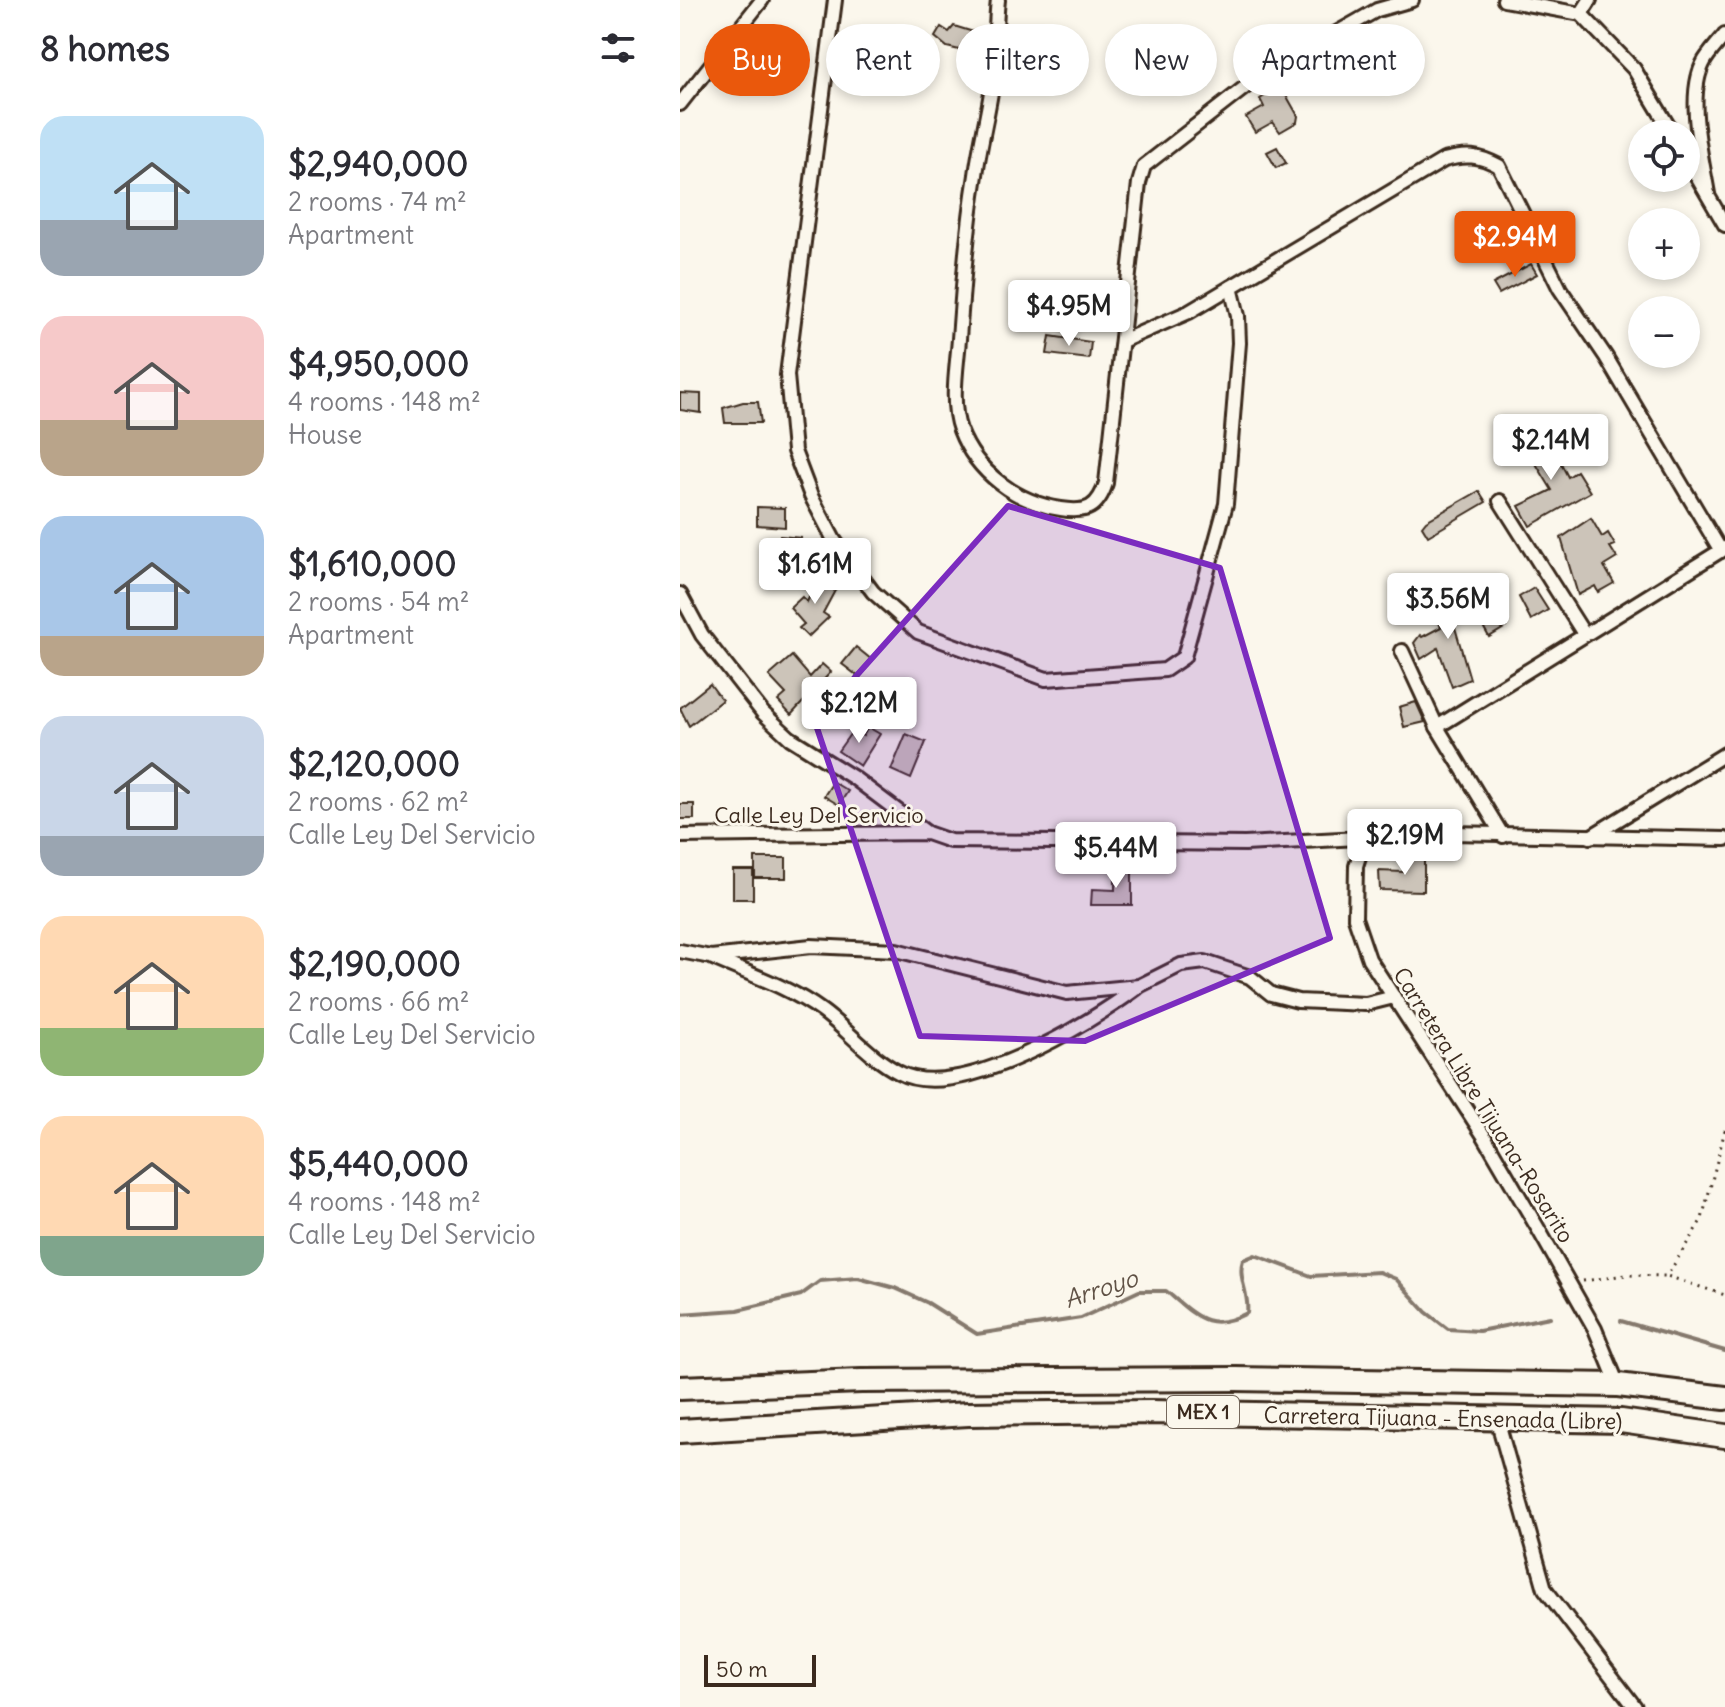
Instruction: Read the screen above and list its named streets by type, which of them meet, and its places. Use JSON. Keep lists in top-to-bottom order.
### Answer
{
  "streets": {
    "highway": ["MEX 1", "Carretera Tijuana - Ensenada (Libre)"],
    "street": ["Calle Ley Del Servicio", "Carretera Libre Tijuana-Rosarito"]
  },
  "crossings": [
    ["Calle Ley Del Servicio", "Carretera Libre Tijuana-Rosarito"],
    ["Carretera Libre Tijuana-Rosarito", "Carretera Tijuana - Ensenada (Libre)"]
  ],
  "water": ["Arroyo"],
  "scale_bar": "50 m",
  "page": {
    "heading": "8 homes",
    "chip": [
      "Buy",
      "Rent",
      "Filters",
      "New",
      "Apartment"
    ],
    "list": [
      {
        "name": "$2,940,000",
        "note": "2 rooms · 74 m² · Apartment"
      },
      {
        "name": "$4,950,000",
        "note": "4 rooms · 148 m² · House"
      },
      {
        "name": "$1,610,000",
        "note": "2 rooms · 54 m² · Apartment"
      },
      {
        "name": "$2,120,000",
        "note": "2 rooms · 62 m² · Calle Ley Del Servicio"
      },
      {
        "name": "$2,190,000",
        "note": "2 rooms · 66 m² · Calle Ley Del Servicio"
      },
      {
        "name": "$5,440,000",
        "note": "4 rooms · 148 m² · Calle Ley Del Servicio"
      }
    ],
    "map_buttons": ["+", "−"],
    "price": [
      "$2.94M",
      "$4.95M",
      "$2.14M",
      "$1.61M",
      "$3.56M",
      "$2.12M",
      "$2.19M",
      "$5.44M"
    ],
    "scale": "50 m"
  }
}
